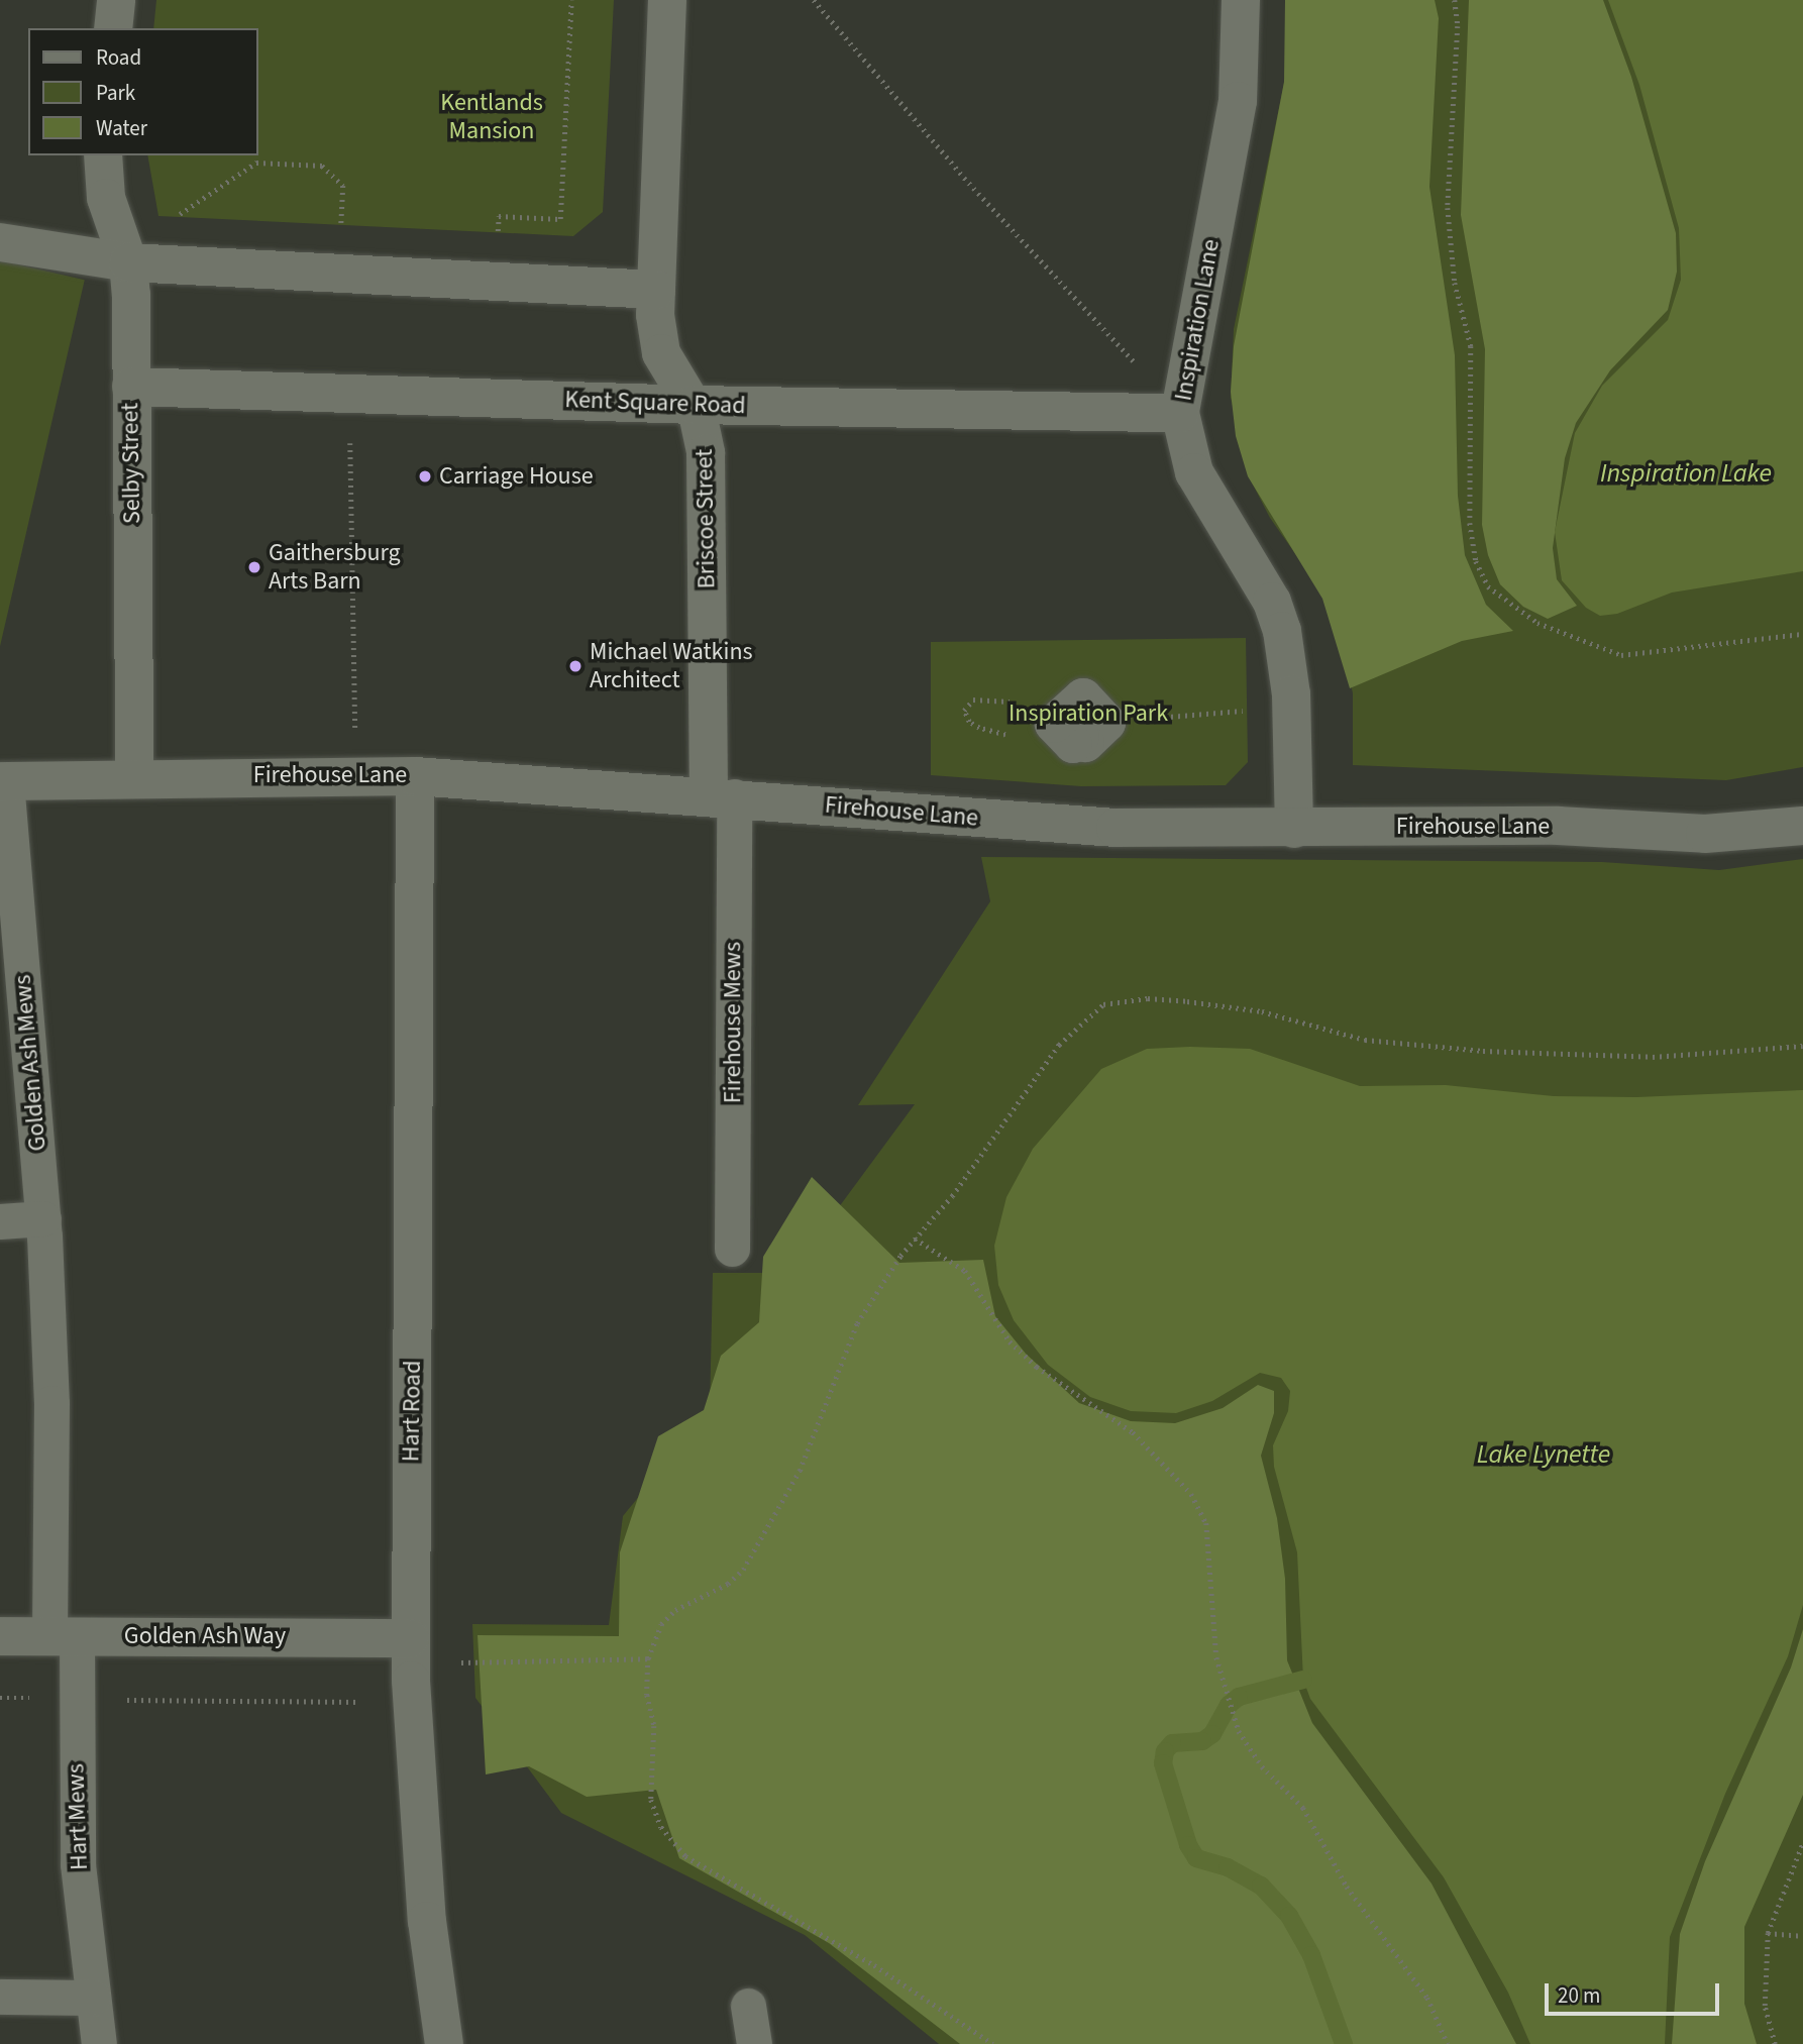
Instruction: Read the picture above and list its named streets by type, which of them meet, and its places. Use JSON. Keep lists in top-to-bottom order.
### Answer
{
  "streets": {
    "street": [
      "Inspiration Lane",
      "Kent Square Road",
      "Selby Street",
      "Briscoe Street",
      "Firehouse Lane",
      "Hart Road",
      "Golden Ash Way"
    ],
    "lane": ["Firehouse Mews", "Golden Ash Mews", "Hart Mews"]
  },
  "crossings": [
    ["Inspiration Lane", "Kent Square Road"],
    ["Inspiration Lane", "Firehouse Lane"],
    ["Kent Square Road", "Selby Street"],
    ["Kent Square Road", "Briscoe Street"],
    ["Selby Street", "Firehouse Lane"],
    ["Briscoe Street", "Firehouse Lane"],
    ["Briscoe Street", "Firehouse Mews"],
    ["Firehouse Lane", "Firehouse Mews"],
    ["Firehouse Lane", "Golden Ash Mews"],
    ["Firehouse Lane", "Hart Road"],
    ["Golden Ash Mews", "Golden Ash Way"],
    ["Golden Ash Mews", "Hart Mews"],
    ["Hart Road", "Golden Ash Way"],
    ["Golden Ash Way", "Hart Mews"]
  ],
  "water": ["Inspiration Lake", "Lake Lynette"],
  "parks": ["Kentlands Mansion", "Inspiration Park"],
  "places": ["Carriage House", "Gaithersburg Arts Barn", "Michael Watkins Architect"],
  "legend": ["Road", "Park", "Water"],
  "scale_bar": "20 m"
}
